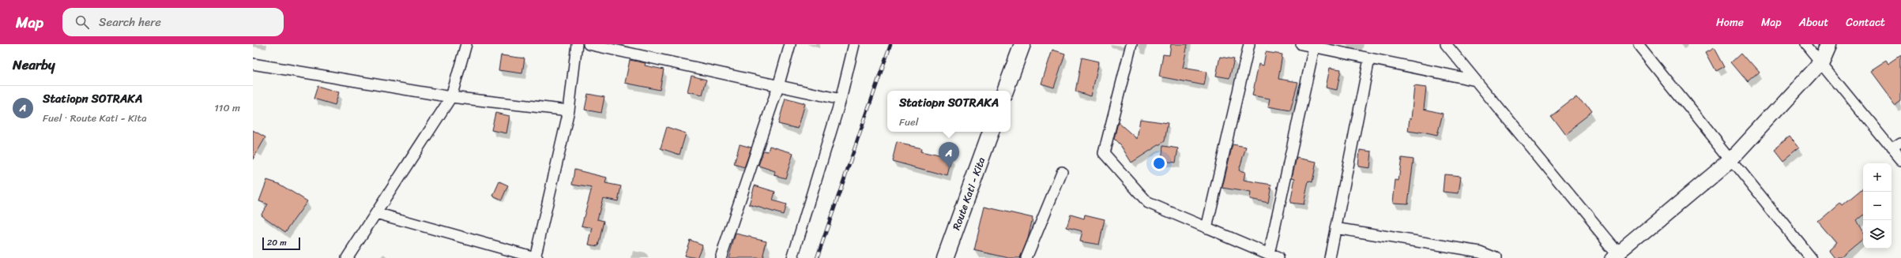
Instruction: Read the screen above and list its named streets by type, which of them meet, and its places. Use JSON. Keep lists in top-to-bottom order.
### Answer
{
  "streets": {
    "main road": ["Route Kati - Kita"]
  },
  "scale_bar": "20 m",
  "page": {
    "header": "Map",
    "search": "Search here",
    "nav": [
      "Home",
      "Map",
      "About",
      "Contact"
    ],
    "heading": "Nearby",
    "list": [
      {
        "mark": "A",
        "name": "Statiopn SOTRAKA",
        "note": "Fuel · Route Kati - Kita",
        "value": "110 m"
      }
    ],
    "popup": ["Statiopn SOTRAKA", "Fuel"],
    "pins": "A",
    "map_buttons": ["+", "−"],
    "scale": "20 m"
  }
}
